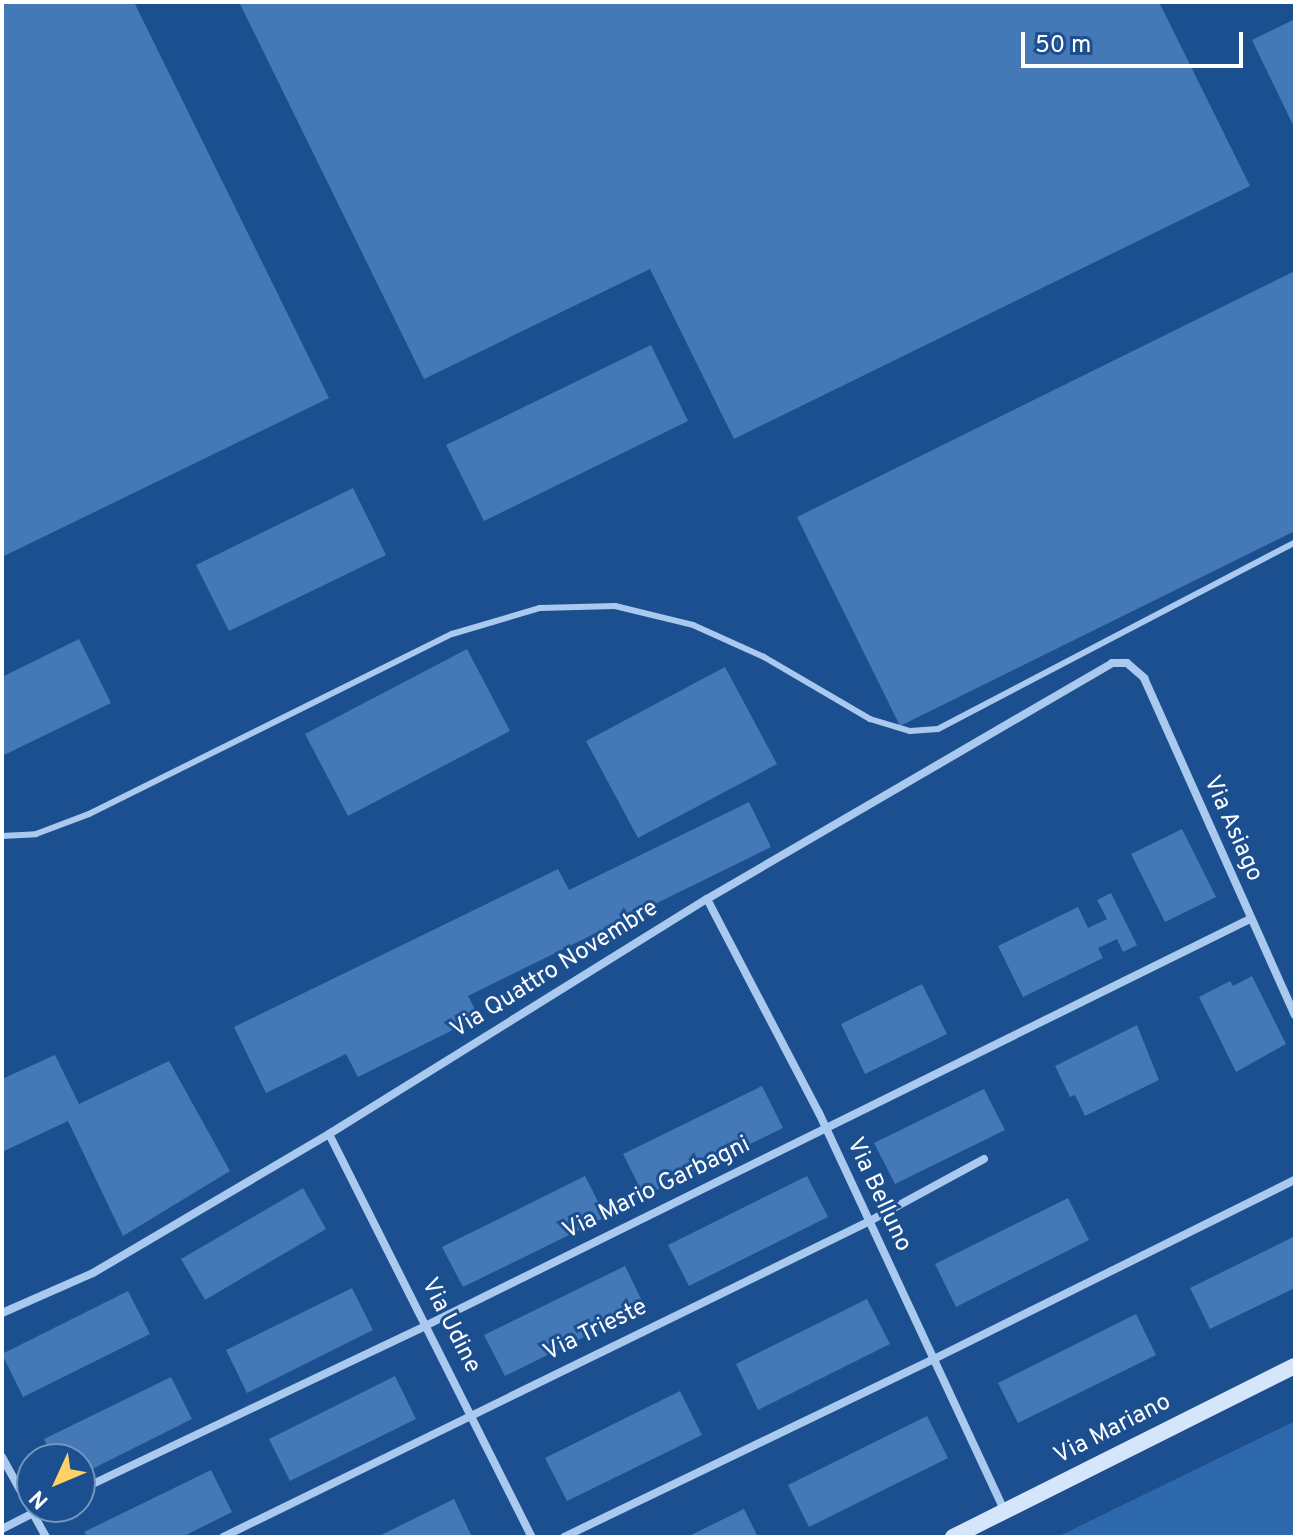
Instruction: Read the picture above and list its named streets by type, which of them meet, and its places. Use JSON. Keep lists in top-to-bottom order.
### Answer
{
  "streets": {
    "street": [
      "Via Asiago",
      "Via Quattro Novembre",
      "Via Mario Garbagni",
      "Via Belluno",
      "Via Udine",
      "Via Trieste",
      "Via Mariano"
    ]
  },
  "crossings": [
    ["Via Asiago", "Via Quattro Novembre"],
    ["Via Asiago", "Via Mario Garbagni"],
    ["Via Quattro Novembre", "Via Belluno"],
    ["Via Quattro Novembre", "Via Udine"],
    ["Via Mario Garbagni", "Via Belluno"],
    ["Via Mario Garbagni", "Via Udine"],
    ["Via Belluno", "Via Trieste"],
    ["Via Belluno", "Via Mariano"],
    ["Via Udine", "Via Trieste"]
  ],
  "scale_bar": "50 m",
  "north": "bottom left"
}
